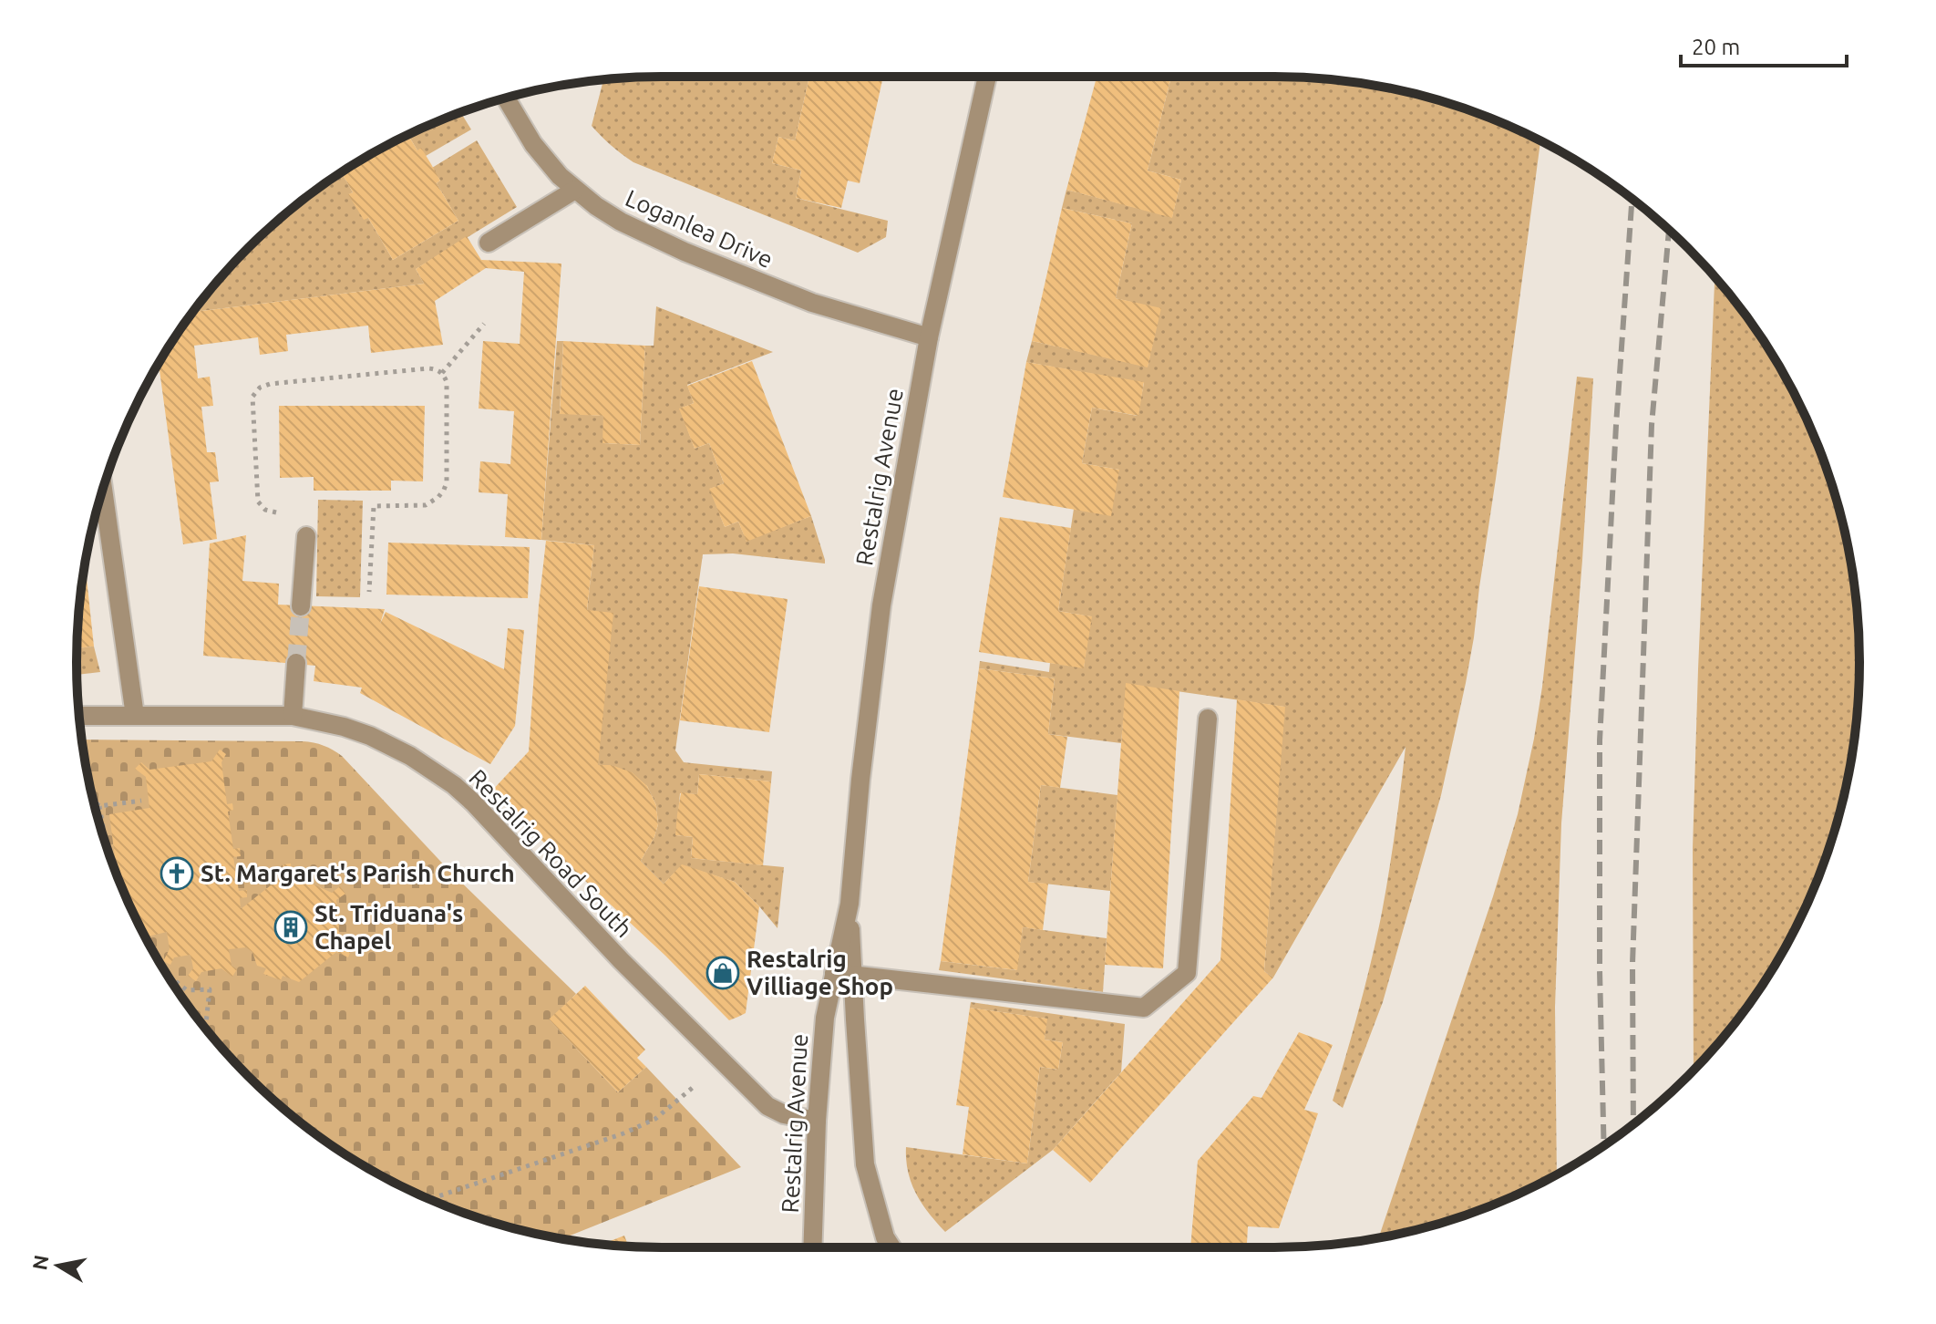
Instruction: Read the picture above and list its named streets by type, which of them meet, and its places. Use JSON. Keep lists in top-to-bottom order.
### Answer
{
  "streets": {
    "street": ["Loganlea Drive", "Restalrig Avenue", "Restalrig Road South"]
  },
  "crossings": [
    ["Loganlea Drive", "Restalrig Avenue"],
    ["Restalrig Avenue", "Restalrig Road South"]
  ],
  "places": {
    "church": ["St. Margaret's Parish Church"],
    "building": ["St. Triduana's Chapel"],
    "shop": ["Restalrig Villiage Shop"]
  },
  "scale_bar": "20 m",
  "north": "left"
}
